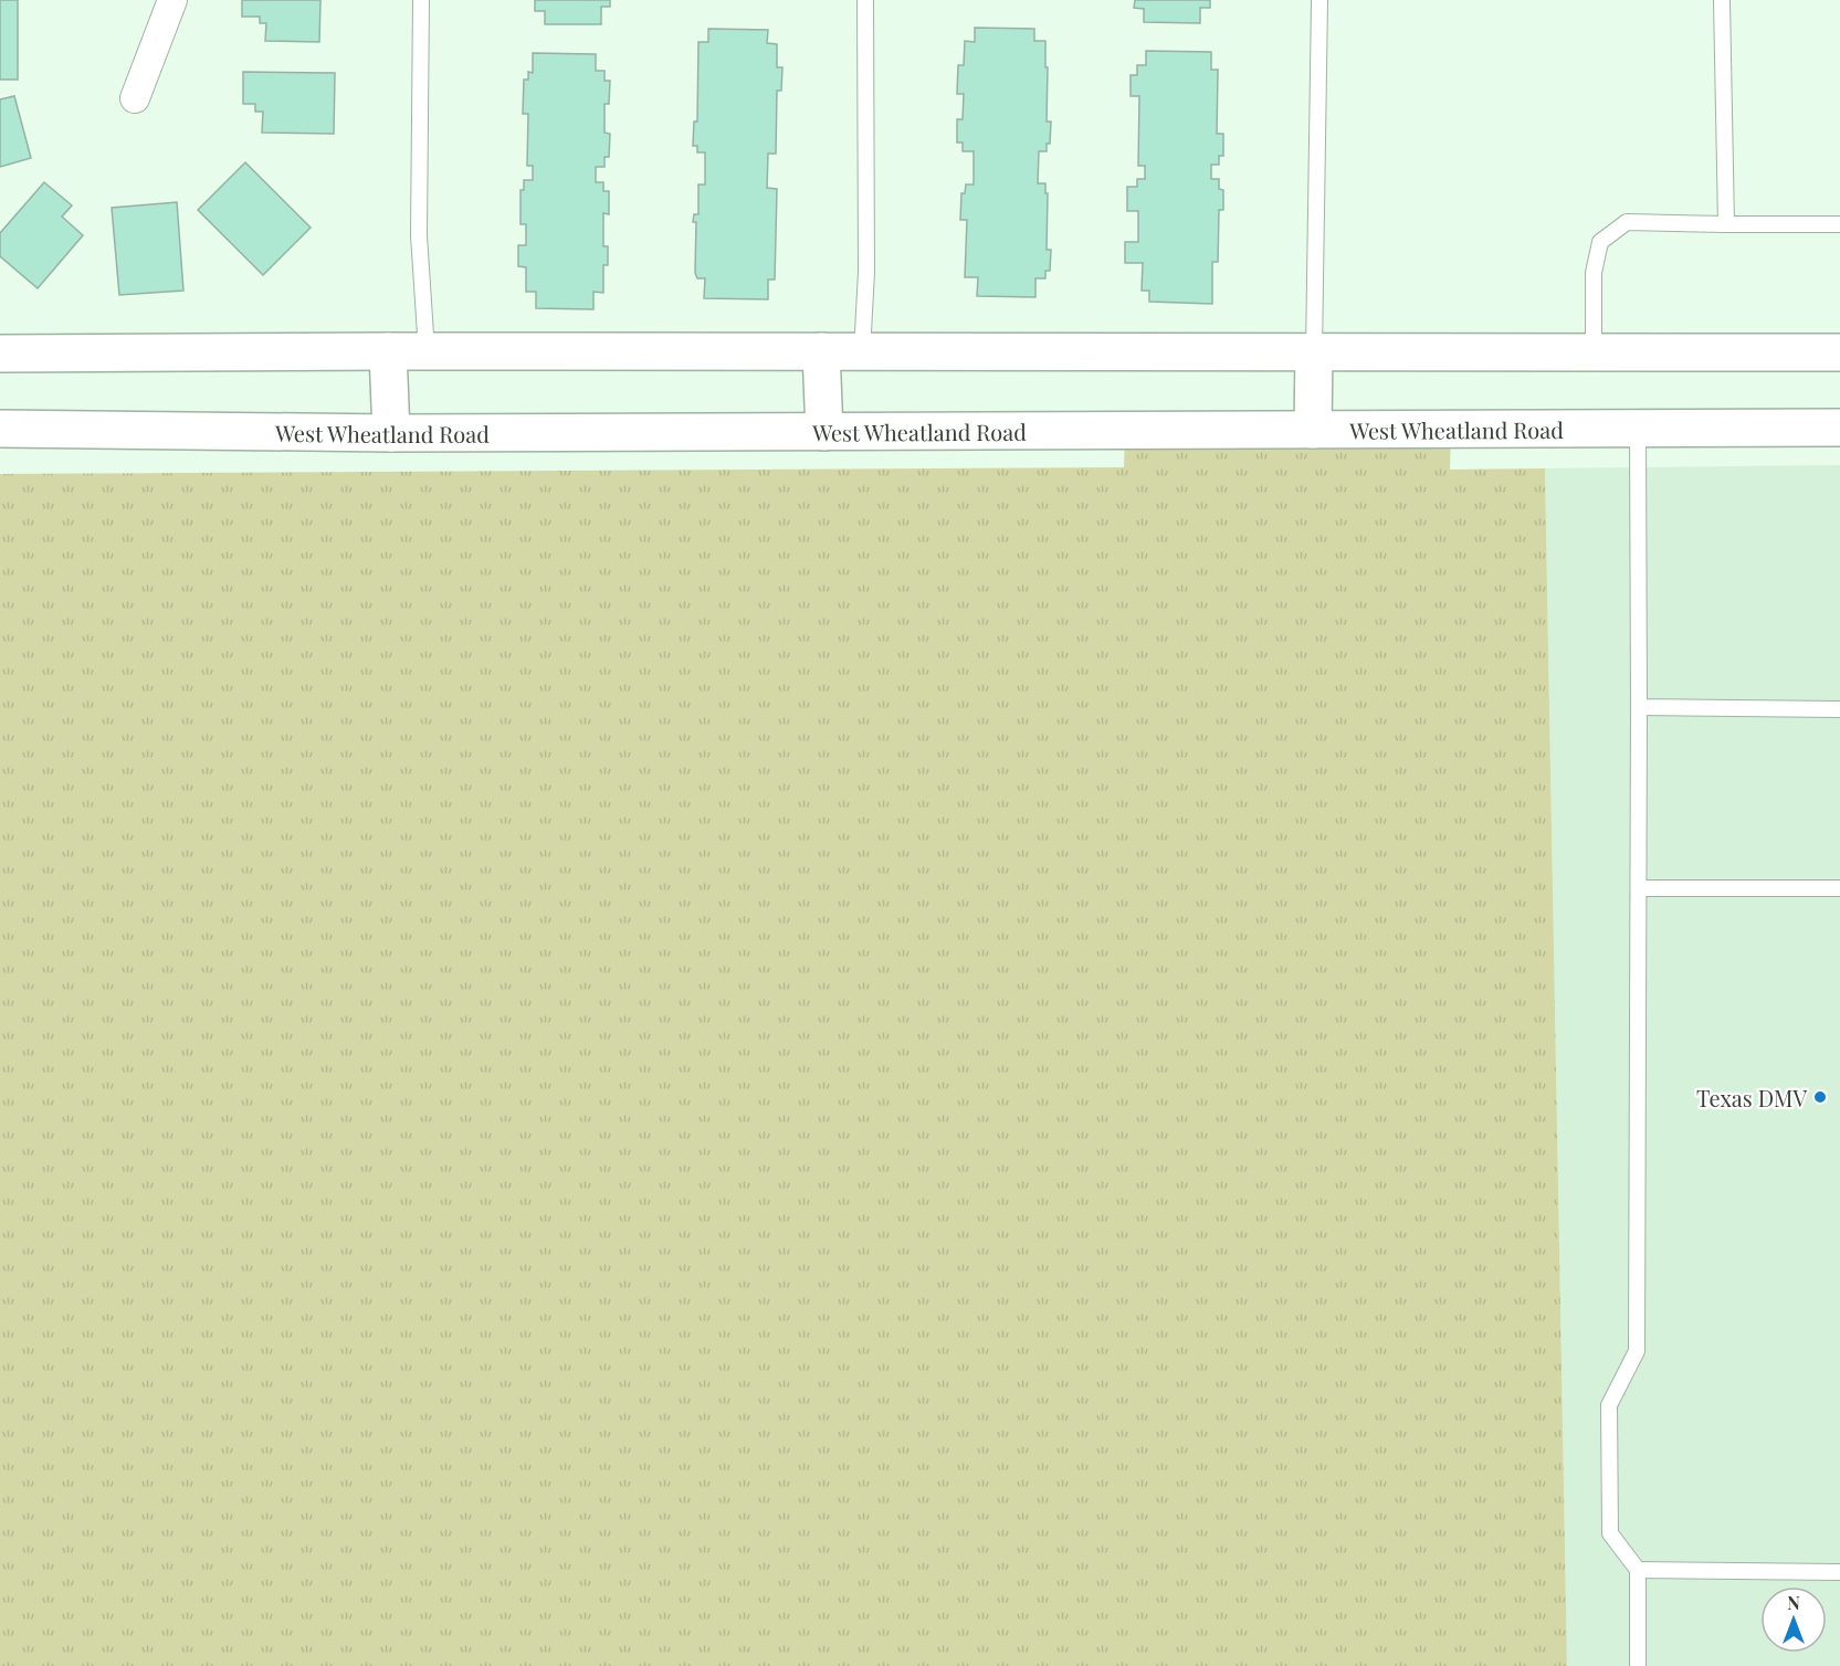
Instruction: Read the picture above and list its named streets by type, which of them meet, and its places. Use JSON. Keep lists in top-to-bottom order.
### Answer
{
  "streets": {
    "main road": ["West Wheatland Road"]
  },
  "places": ["Texas DMV"],
  "north": "top"
}
